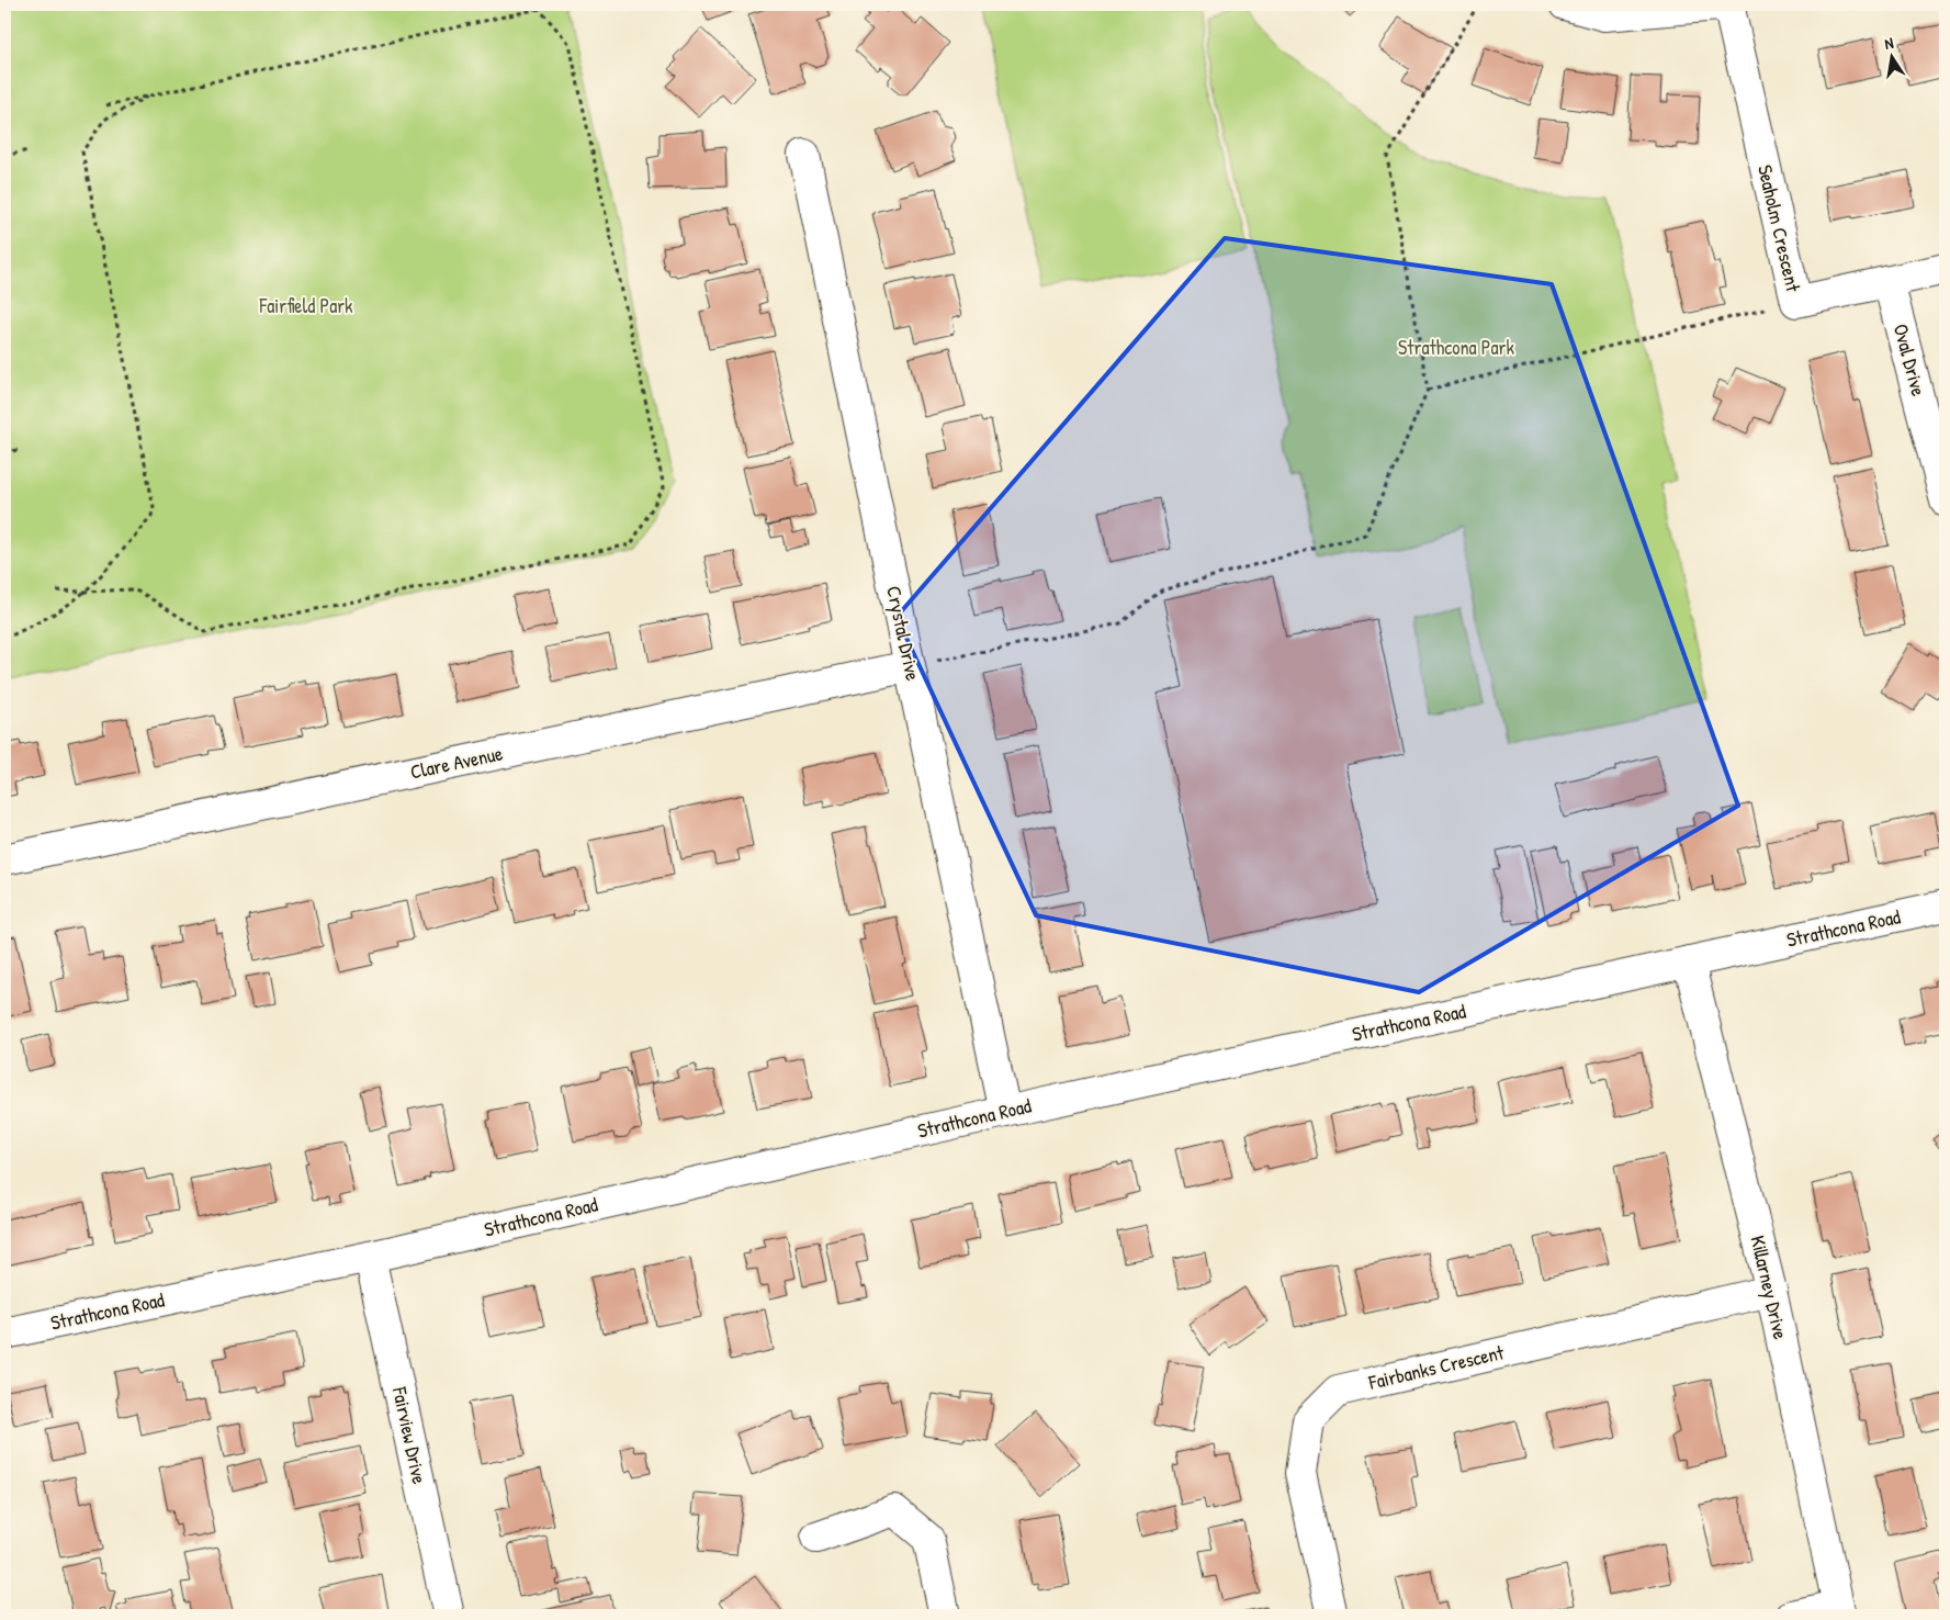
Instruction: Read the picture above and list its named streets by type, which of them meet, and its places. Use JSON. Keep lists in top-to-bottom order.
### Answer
{
  "streets": {
    "street": [
      "Seaholm Crescent",
      "Oval Drive",
      "Crystal Drive",
      "Clare Avenue",
      "Strathcona Road",
      "Killarney Drive",
      "Fairbanks Crescent",
      "Fairview Drive"
    ]
  },
  "crossings": [
    ["Seaholm Crescent", "Oval Drive"],
    ["Crystal Drive", "Clare Avenue"],
    ["Crystal Drive", "Strathcona Road"],
    ["Strathcona Road", "Killarney Drive"],
    ["Strathcona Road", "Fairview Drive"],
    ["Killarney Drive", "Fairbanks Crescent"]
  ],
  "parks": ["Fairfield Park", "Strathcona Park"],
  "north": "top"
}
